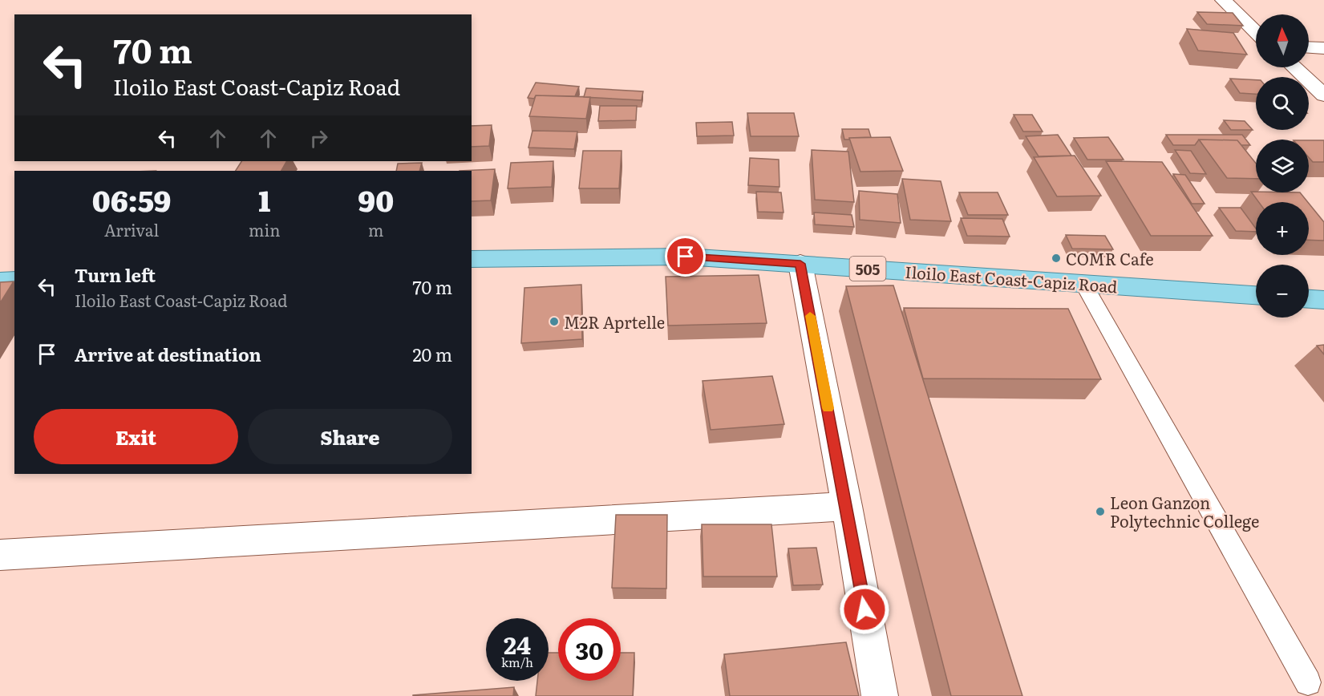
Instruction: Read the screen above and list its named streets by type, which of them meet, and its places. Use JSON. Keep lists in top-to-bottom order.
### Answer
{
  "streets": {
    "main road": ["505", "Iloilo East Coast-Capiz Road"]
  },
  "places": ["COMR Cafe", "M2R Aprtelle", "Leon Ganzon Polytechnic College"],
  "north": "top",
  "page": {
    "map_buttons": ["+", "−"],
    "turn": ["70 m", "Iloilo East Coast-Capiz Road"],
    "eta": [
      "06:59",
      "Arrival",
      "1",
      "min",
      "90",
      "m"
    ],
    "list": [
      {
        "name": "Turn left",
        "note": "Iloilo East Coast-Capiz Road",
        "value": "70 m"
      },
      {
        "name": "Arrive at destination",
        "value": "20 m"
      }
    ],
    "buttons": ["Exit", "Share"],
    "speed": "24 km/h",
    "limit": "30"
  }
}
